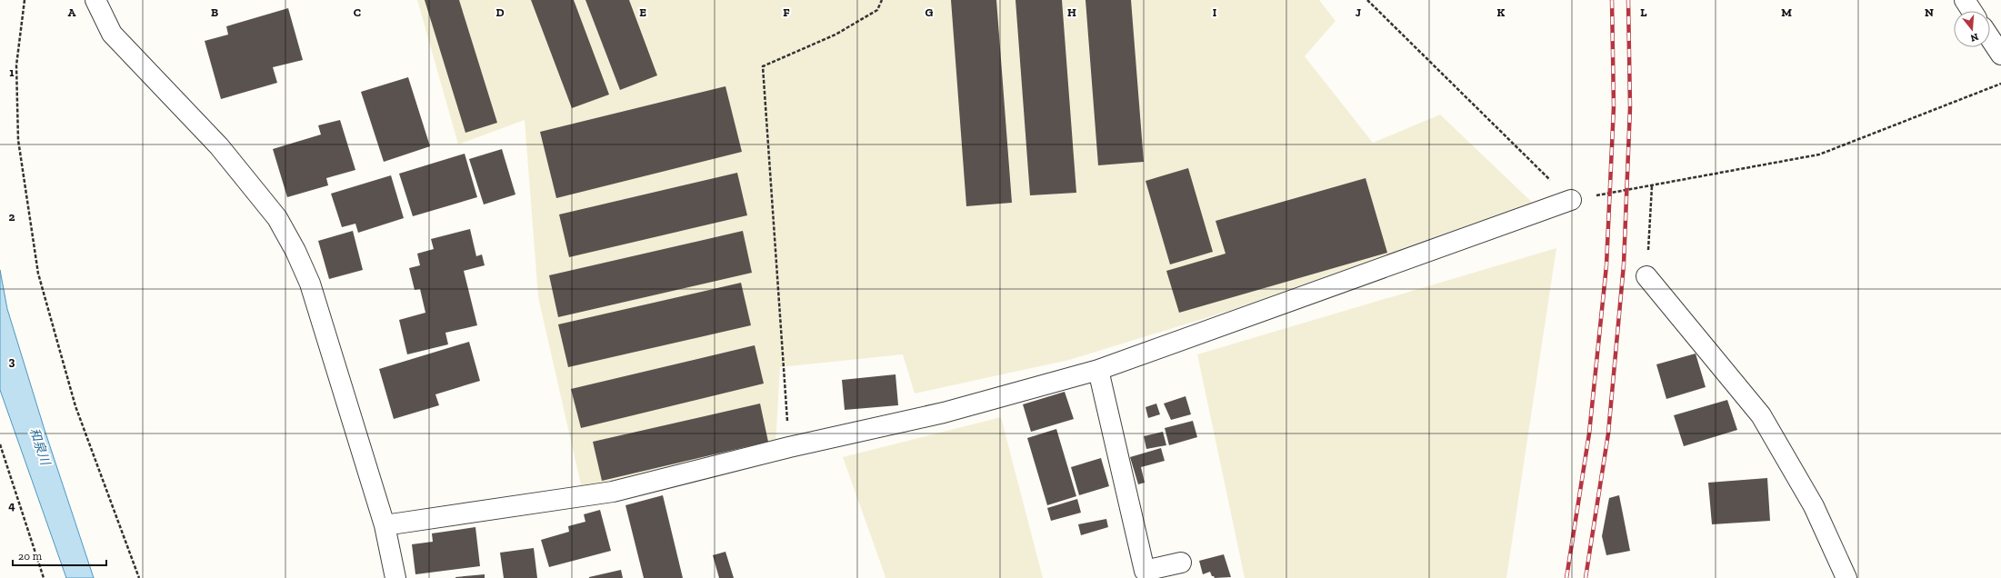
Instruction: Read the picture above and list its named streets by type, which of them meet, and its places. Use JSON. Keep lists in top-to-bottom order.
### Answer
{
  "water": ["和泉川"],
  "scale_bar": "20 m",
  "north": "bottom",
  "grid": {
    "columns": [
      "A",
      "B",
      "C",
      "D",
      "E",
      "F",
      "G",
      "H",
      "I",
      "J",
      "K",
      "L",
      "M",
      "N"
    ],
    "rows": [
      "1",
      "2",
      "3",
      "4"
    ]
  }
}
